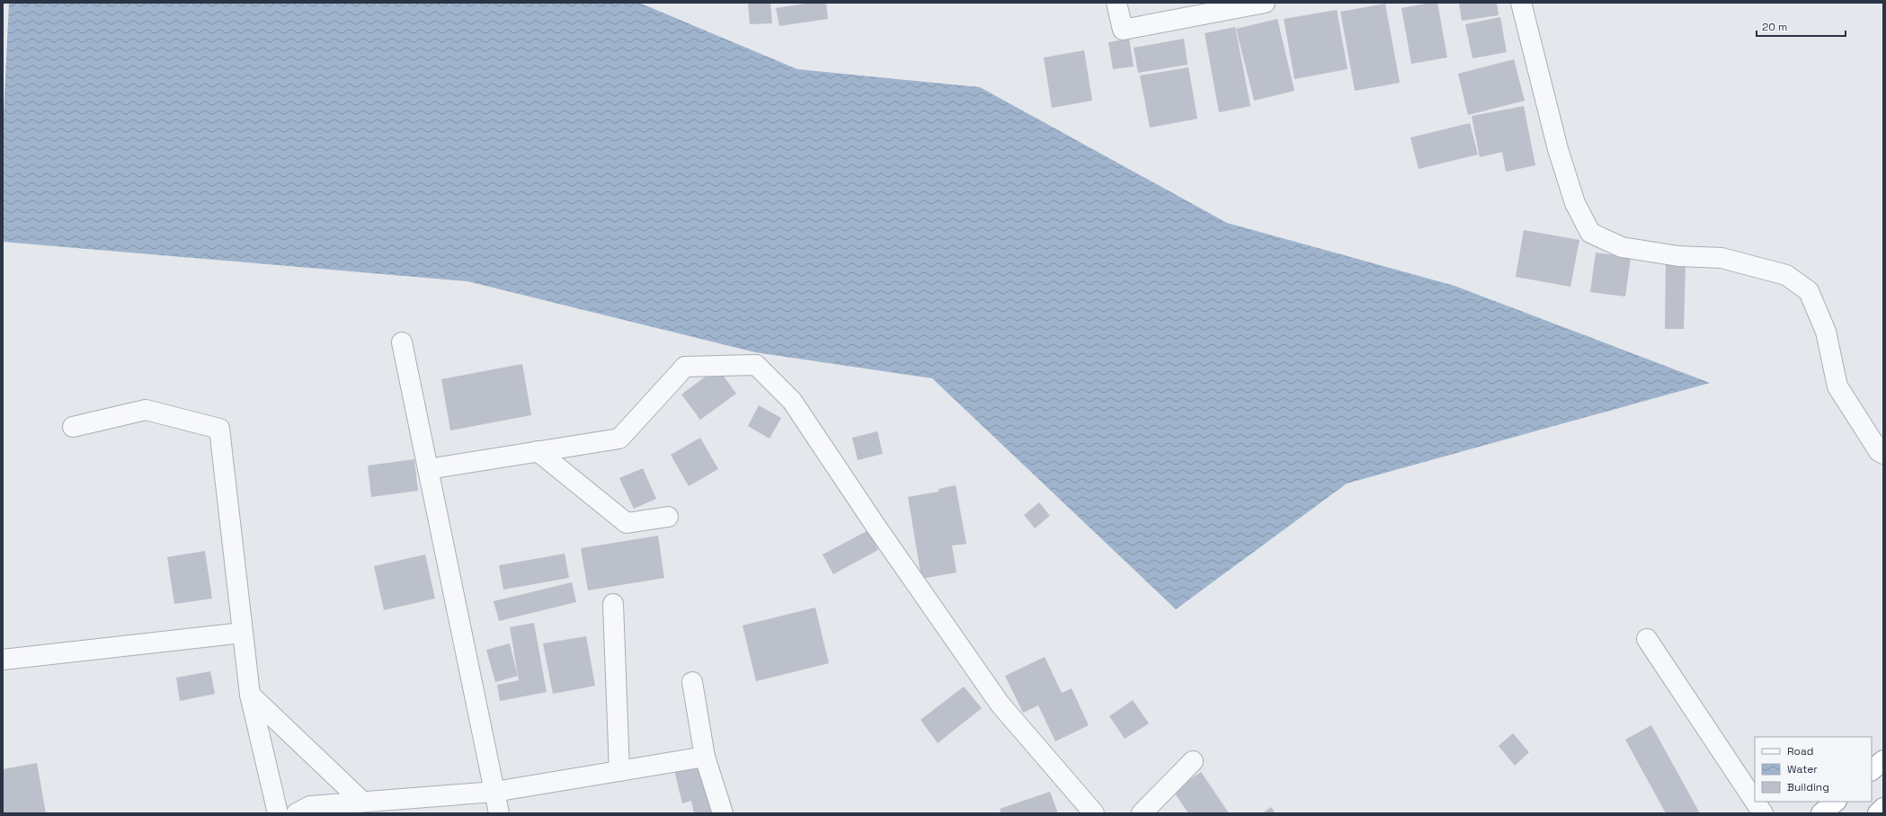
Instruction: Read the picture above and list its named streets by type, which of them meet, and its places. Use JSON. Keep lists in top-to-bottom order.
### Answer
{
  "legend": ["Road", "Water", "Building"],
  "scale_bar": "20 m"
}
